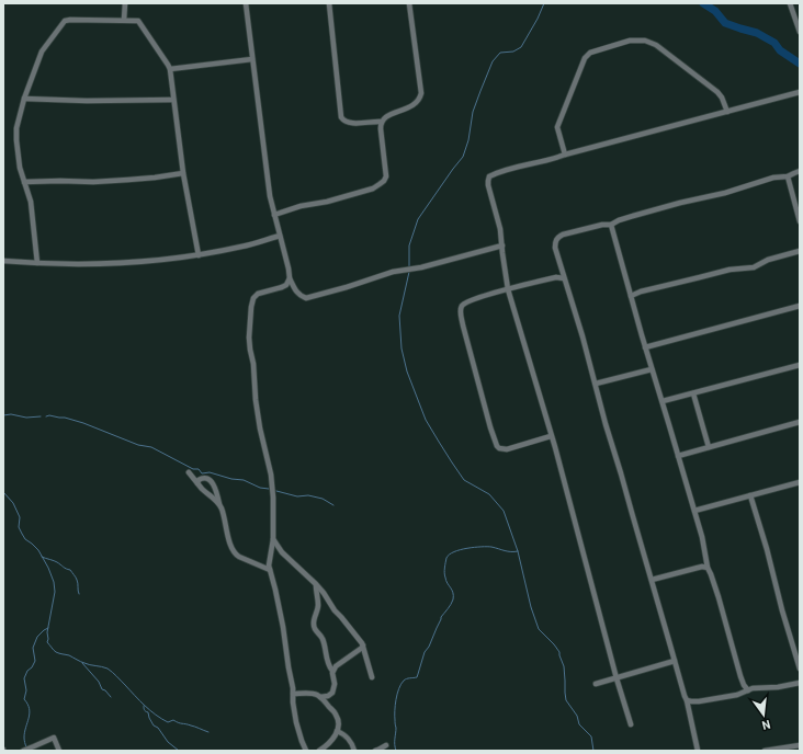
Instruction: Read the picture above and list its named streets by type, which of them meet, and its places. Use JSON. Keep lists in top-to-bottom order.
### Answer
{
  "north": "bottom"
}
